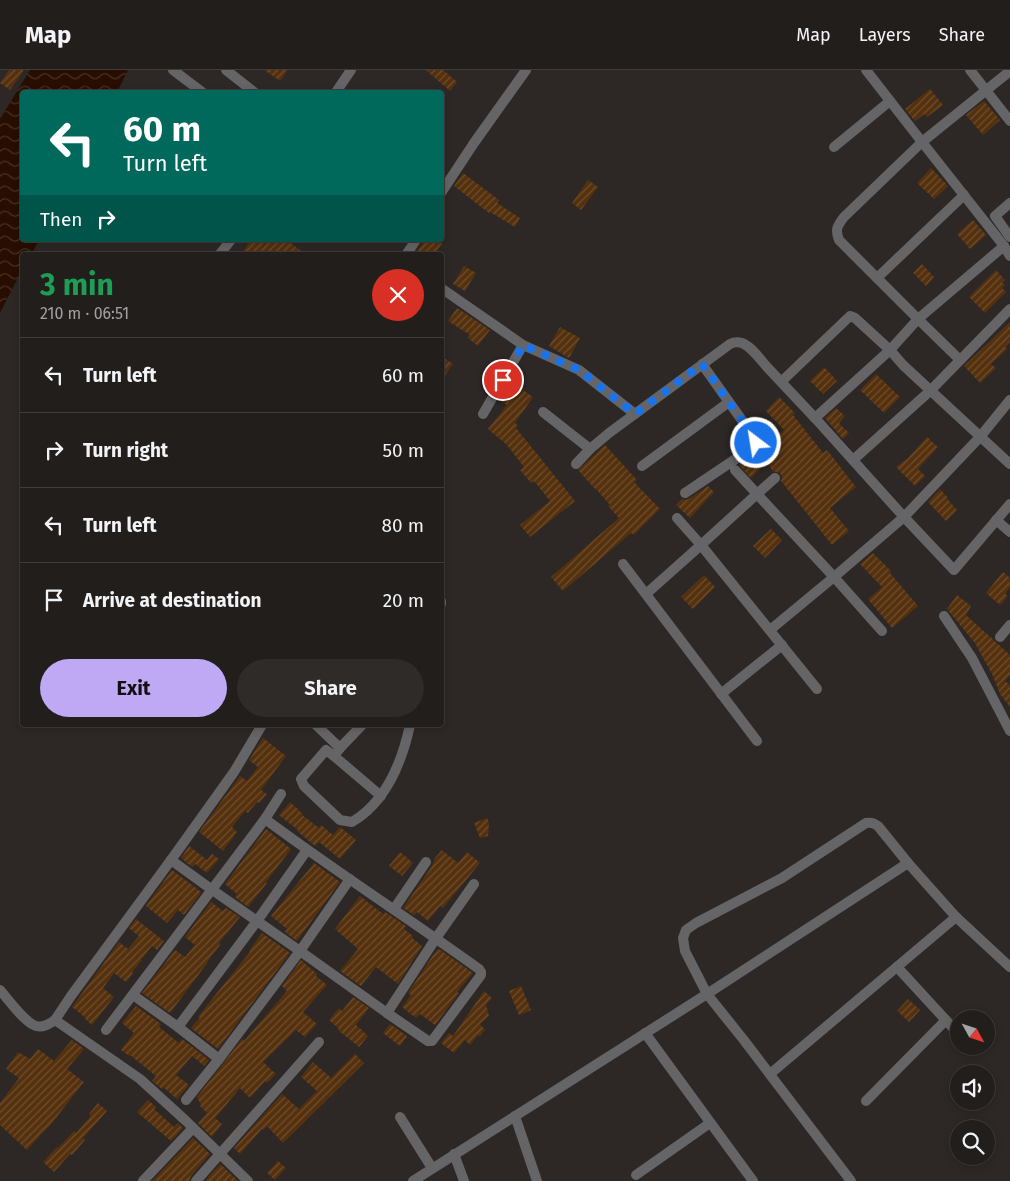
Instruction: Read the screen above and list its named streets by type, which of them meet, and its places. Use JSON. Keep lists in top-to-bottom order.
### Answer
{
  "north": "bottom right",
  "page": {
    "header": "Map",
    "nav": ["Map", "Layers", "Share"],
    "turn": ["60 m", "Turn left"],
    "then": "Then",
    "heading": ["3 min", "210 m · 06:51"],
    "list": [
      {
        "name": "Turn left",
        "value": "60 m"
      },
      {
        "name": "Turn right",
        "value": "50 m"
      },
      {
        "name": "Turn left",
        "value": "80 m"
      },
      {
        "name": "Arrive at destination",
        "value": "20 m"
      }
    ],
    "buttons": ["Exit", "Share"]
  }
}
